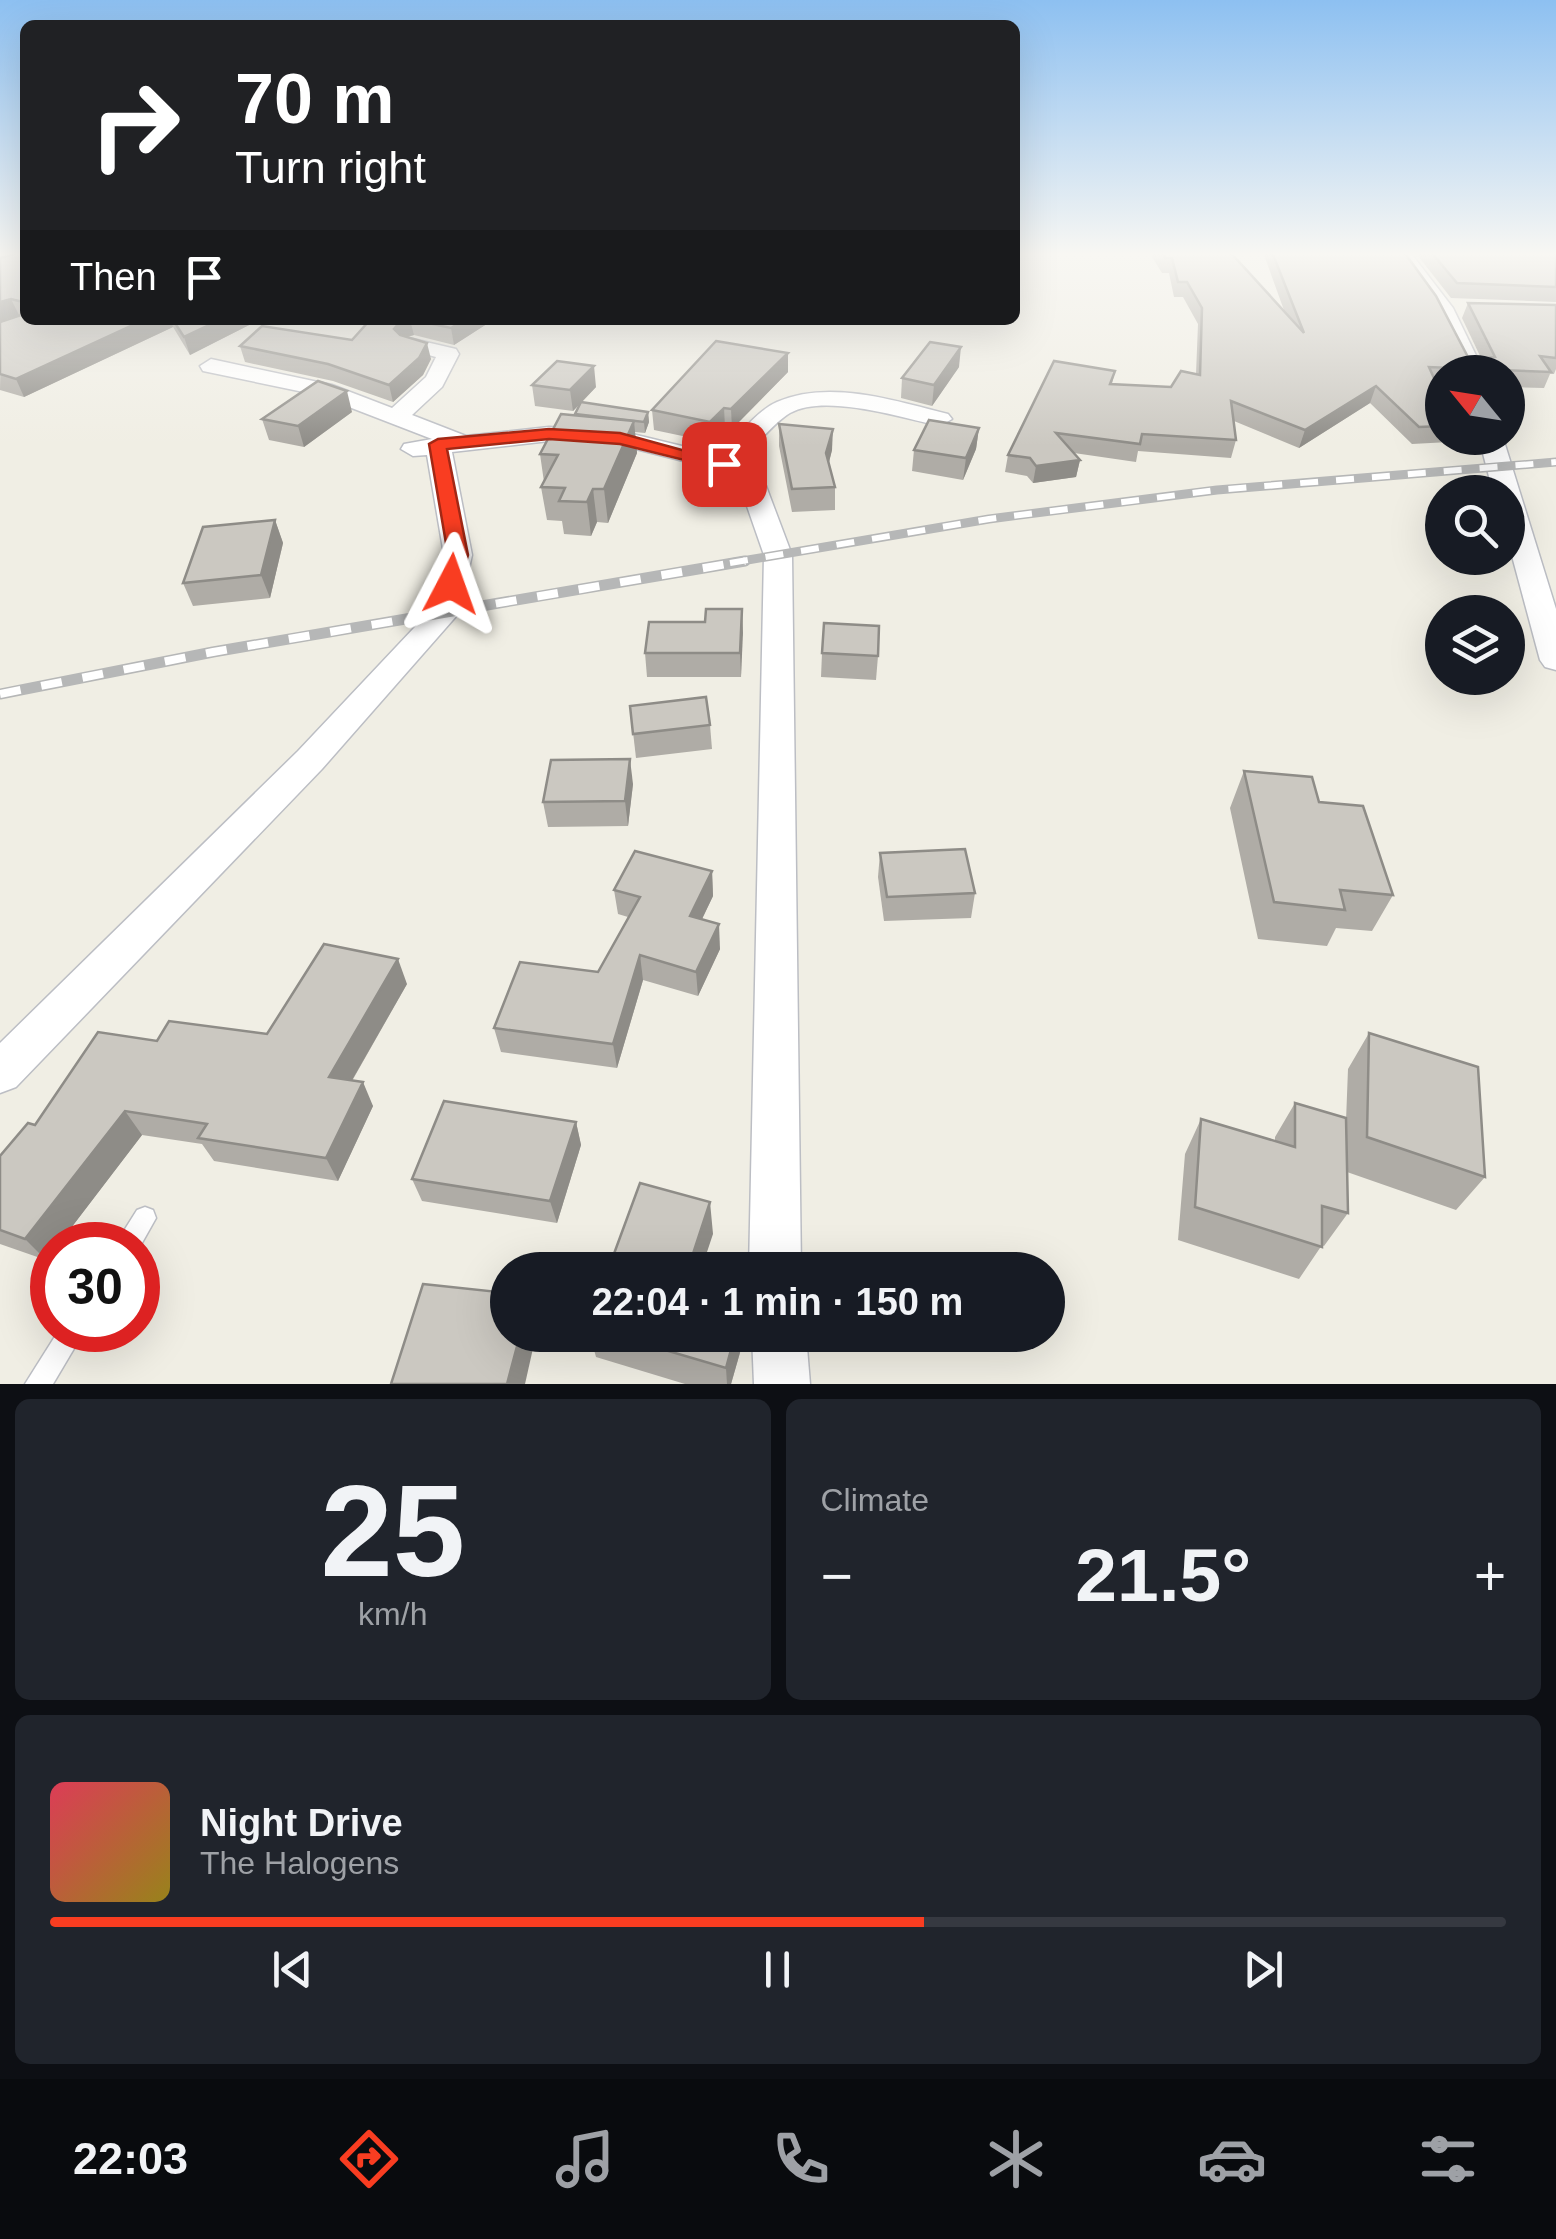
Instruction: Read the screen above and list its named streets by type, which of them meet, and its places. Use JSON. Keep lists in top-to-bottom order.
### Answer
{
  "north": "top left",
  "page": {
    "turn": ["70 m", "Turn right"],
    "then": "Then",
    "limit": "30",
    "trip": "22:04 · 1 min · 150 m",
    "tile": [
      ["25", "km/h"],
      "Climate"
    ],
    "heat": ["−", "21.5°", "+"],
    "song": ["Night Drive", "The Halogens"],
    "tabs": "22:03"
  }
}
